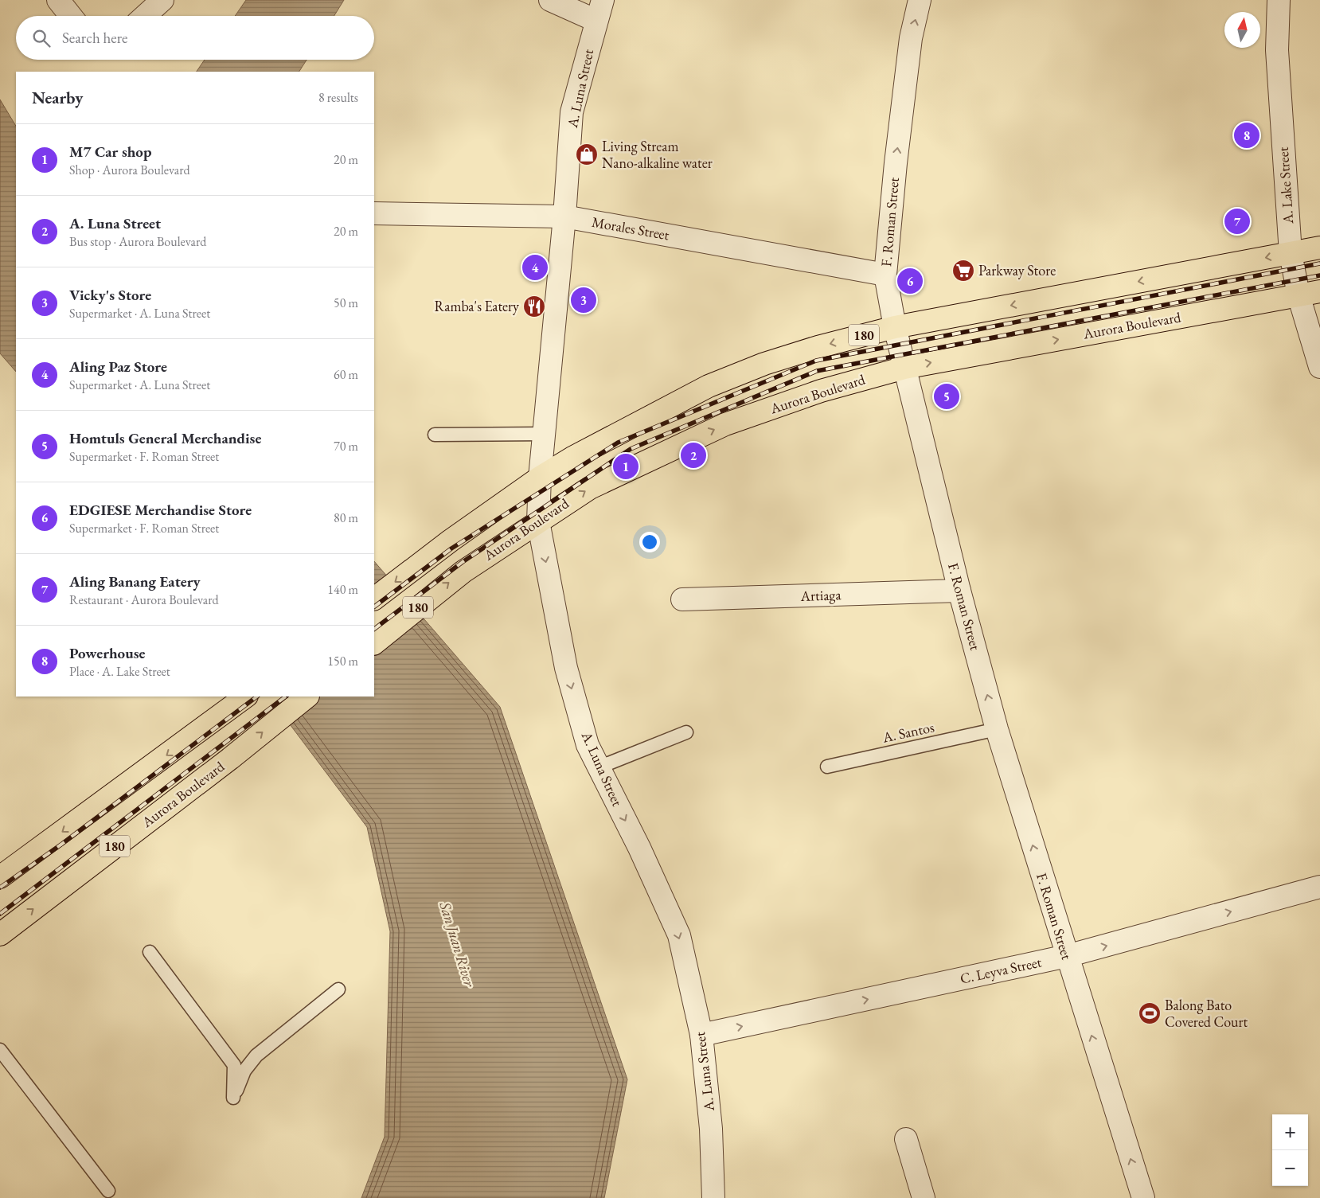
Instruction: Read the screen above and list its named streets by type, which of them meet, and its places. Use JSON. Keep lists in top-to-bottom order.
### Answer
{
  "streets": {
    "main road": ["Aurora Boulevard", "180"],
    "street": [
      "A. Luna Street",
      "A. Lake Street",
      "F. Roman Street",
      "Morales Street",
      "Artiaga",
      "C. Leyva Street"
    ],
    "lane": ["A. Santos"]
  },
  "crossings": [
    ["A. Luna Street", "Morales Street"],
    ["A. Luna Street", "Aurora Boulevard"],
    ["A. Luna Street", "180"],
    ["A. Luna Street", "C. Leyva Street"],
    ["A. Lake Street", "Aurora Boulevard"],
    ["A. Lake Street", "180"],
    ["F. Roman Street", "Morales Street"],
    ["F. Roman Street", "Aurora Boulevard"],
    ["F. Roman Street", "180"],
    ["F. Roman Street", "Artiaga"],
    ["F. Roman Street", "A. Santos"],
    ["F. Roman Street", "C. Leyva Street"]
  ],
  "one_way": ["A. Luna Street", "F. Roman Street", "C. Leyva Street"],
  "water": ["San Juan River"],
  "places": {
    "shop": ["Living Stream Nano-alkaline water"],
    "supermarket": ["Parkway Store"],
    "restaurant": ["Ramba's Eatery"],
    "sports": ["Balong Bato Covered Court"]
  },
  "north": "top",
  "page": {
    "search": "Search here",
    "heading": ["Nearby", "8 results"],
    "pins": [
      "8",
      "7",
      "4",
      "6",
      "3",
      "5",
      "2",
      "1"
    ],
    "list": [
      {
        "mark": "1",
        "name": "M7 Car shop",
        "note": "Shop · Aurora Boulevard",
        "value": "20 m"
      },
      {
        "mark": "2",
        "name": "A. Luna Street",
        "note": "Bus stop · Aurora Boulevard",
        "value": "20 m"
      },
      {
        "mark": "3",
        "name": "Vicky's Store",
        "note": "Supermarket · A. Luna Street",
        "value": "50 m"
      },
      {
        "mark": "4",
        "name": "Aling Paz Store",
        "note": "Supermarket · A. Luna Street",
        "value": "60 m"
      },
      {
        "mark": "5",
        "name": "Homtuls General Merchandise",
        "note": "Supermarket · F. Roman Street",
        "value": "70 m"
      },
      {
        "mark": "6",
        "name": "EDGIESE Merchandise Store",
        "note": "Supermarket · F. Roman Street",
        "value": "80 m"
      },
      {
        "mark": "7",
        "name": "Aling Banang Eatery",
        "note": "Restaurant · Aurora Boulevard",
        "value": "140 m"
      },
      {
        "mark": "8",
        "name": "Powerhouse",
        "note": "Place · A. Lake Street",
        "value": "150 m"
      }
    ],
    "map_buttons": ["+", "−"]
  }
}
